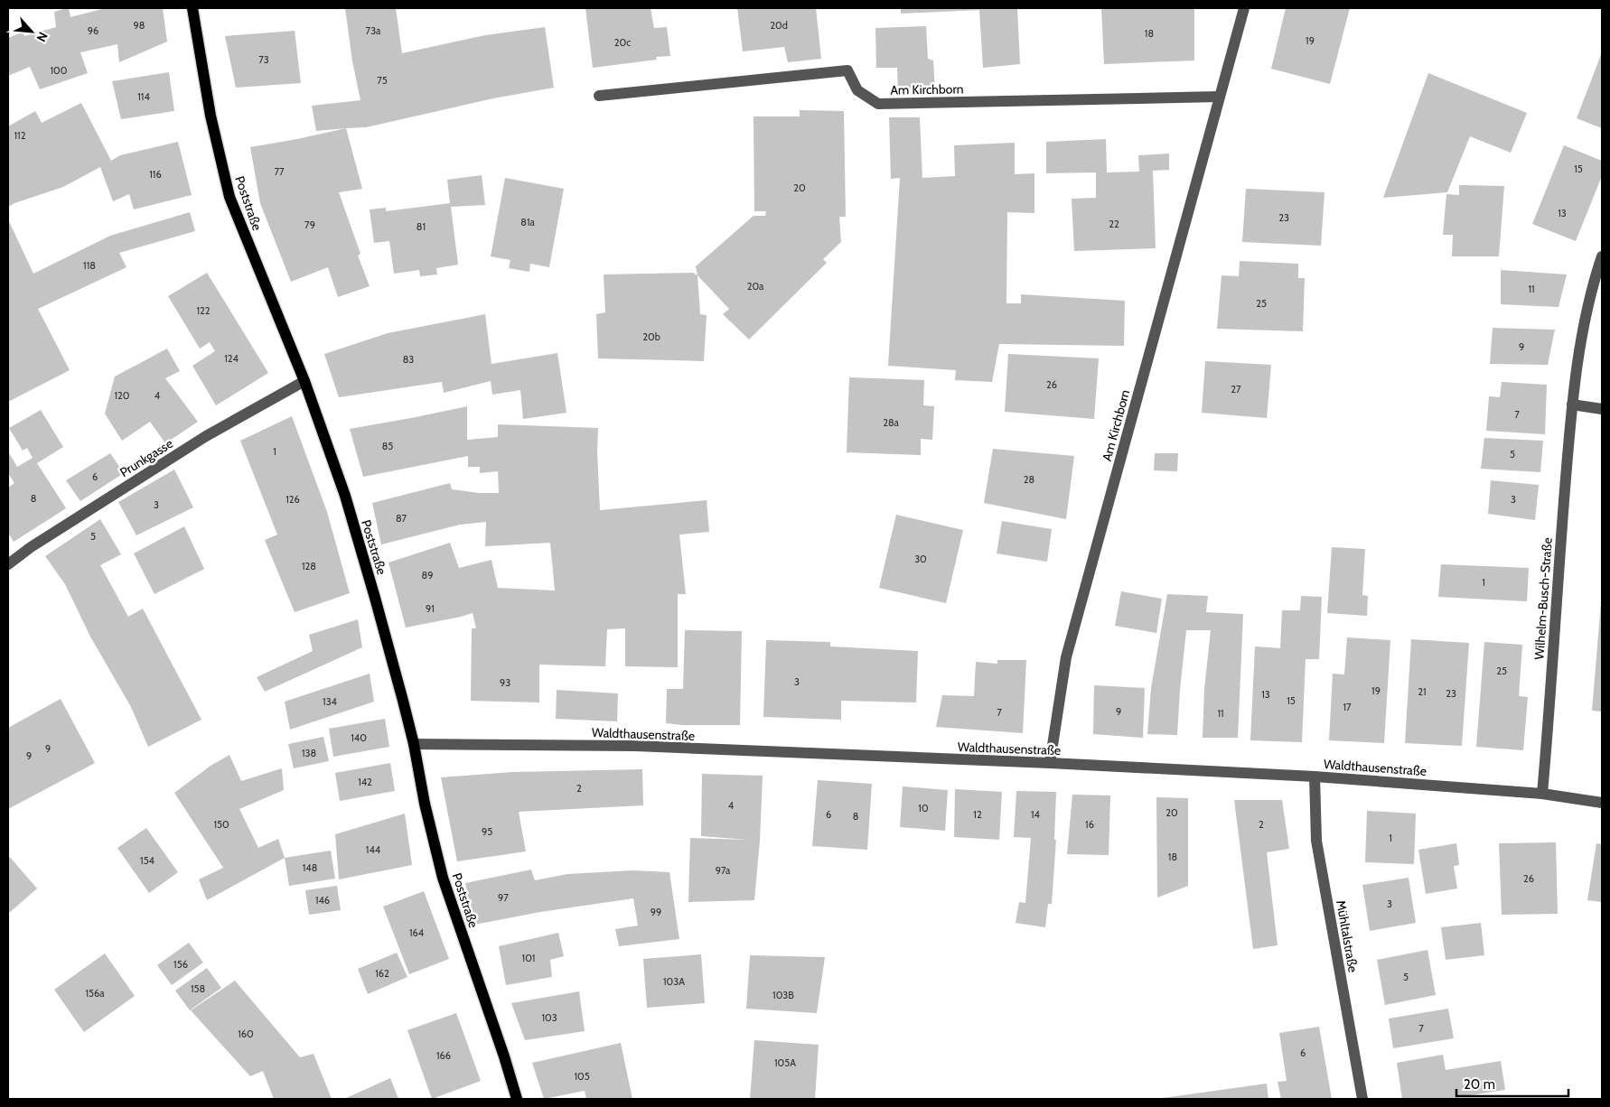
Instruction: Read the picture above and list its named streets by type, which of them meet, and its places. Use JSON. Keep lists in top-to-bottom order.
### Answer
{
  "streets": {
    "main road": ["Poststraße"],
    "street": [
      "Am Kirchborn",
      "Prunkgasse",
      "Wilhelm-Busch-Straße",
      "Waldthausenstraße",
      "Mühltalstraße"
    ]
  },
  "crossings": [
    ["Am Kirchborn", "Waldthausenstraße"],
    ["Poststraße", "Prunkgasse"],
    ["Poststraße", "Waldthausenstraße"],
    ["Wilhelm-Busch-Straße", "Waldthausenstraße"],
    ["Waldthausenstraße", "Mühltalstraße"]
  ],
  "house_numbers": [
    "98",
    "20d",
    "96",
    "73a",
    "18",
    "19",
    "20c",
    "73",
    "100",
    "75",
    "114",
    "112",
    "15",
    "77",
    "116",
    "20",
    "13",
    "23",
    "81a",
    "22",
    "79",
    "81",
    "118",
    "20a",
    "11",
    "25",
    "122",
    "20b",
    "9",
    "124",
    "83",
    "26",
    "27",
    "120",
    "4",
    "7",
    "28a",
    "85",
    "1",
    "5",
    "6",
    "28",
    "8",
    "126",
    "3",
    "3",
    "87",
    "5",
    "30",
    "128",
    "89",
    "1",
    "91",
    "25",
    "3",
    "93",
    "19",
    "21",
    "23",
    "13",
    "15",
    "134",
    "17",
    "9",
    "7",
    "11",
    "140",
    "9",
    "138",
    "9",
    "142",
    "2",
    "4",
    "10",
    "20",
    "6",
    "12",
    "14",
    "8",
    "150",
    "16",
    "2",
    "95",
    "1",
    "144",
    "18",
    "154",
    "148",
    "97a",
    "26",
    "97",
    "146",
    "3",
    "99",
    "164",
    "101",
    "156",
    "162",
    "5",
    "103A",
    "158",
    "156a",
    "103B",
    "103",
    "7",
    "160",
    "6",
    "166",
    "105A",
    "105"
  ],
  "scale_bar": "20 m",
  "north": "bottom right"
}
